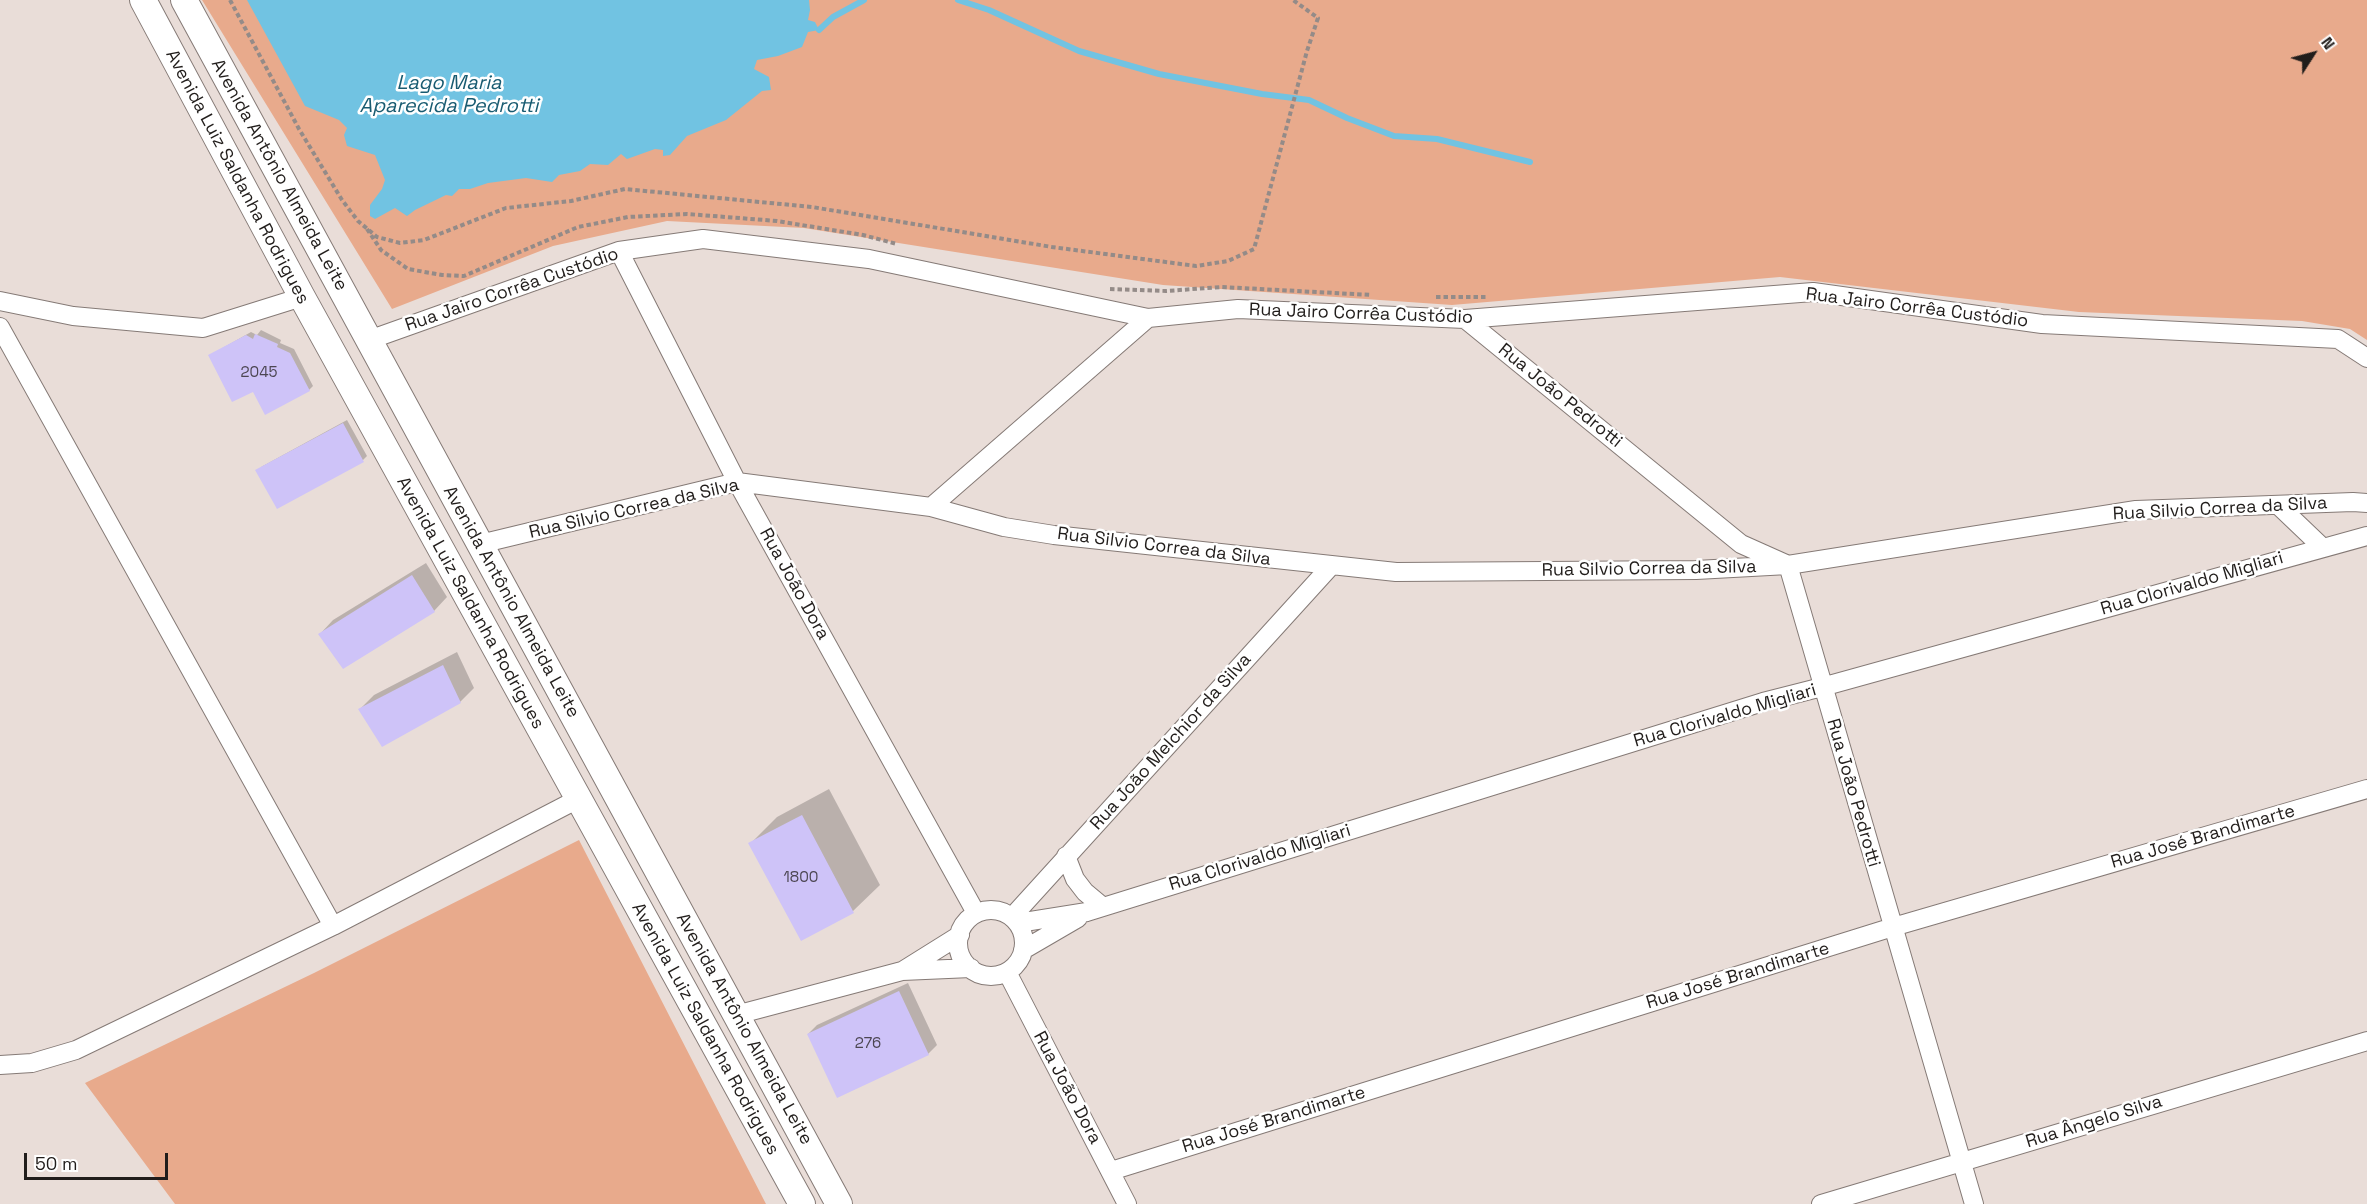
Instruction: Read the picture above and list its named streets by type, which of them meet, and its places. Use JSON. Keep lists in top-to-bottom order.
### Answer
{
  "streets": {
    "main road": ["Avenida Antônio Almeida Leite", "Avenida Luiz Saldanha Rodrigues"],
    "street": [
      "Rua Jairo Corrêa Custódio",
      "Rua João Pedrotti",
      "Rua Silvio Correa da Silva",
      "Rua João Dora",
      "Rua Clorivaldo Migliari",
      "Rua João Melchior da Silva",
      "Rua José Brandimarte",
      "Rua Ângelo Silva"
    ]
  },
  "crossings": [
    ["Avenida Antônio Almeida Leite", "Rua Jairo Corrêa Custódio"],
    ["Avenida Antônio Almeida Leite", "Rua Silvio Correa da Silva"],
    ["Rua Jairo Corrêa Custódio", "Rua João Pedrotti"],
    ["Rua Jairo Corrêa Custódio", "Rua João Dora"],
    ["Rua João Pedrotti", "Rua Silvio Correa da Silva"],
    ["Rua João Pedrotti", "Rua Clorivaldo Migliari"],
    ["Rua João Pedrotti", "Rua José Brandimarte"],
    ["Rua João Pedrotti", "Rua Ângelo Silva"],
    ["Rua Silvio Correa da Silva", "Rua João Dora"],
    ["Rua Silvio Correa da Silva", "Rua João Melchior da Silva"],
    ["Rua João Dora", "Rua Clorivaldo Migliari"],
    ["Rua João Dora", "Rua João Melchior da Silva"],
    ["Rua João Dora", "Rua José Brandimarte"],
    ["Rua Clorivaldo Migliari", "Rua João Melchior da Silva"]
  ],
  "water": ["Lago Maria Aparecida Pedrotti"],
  "house_numbers": ["2045", "1800", "276"],
  "scale_bar": "50 m",
  "north": "top right"
}
